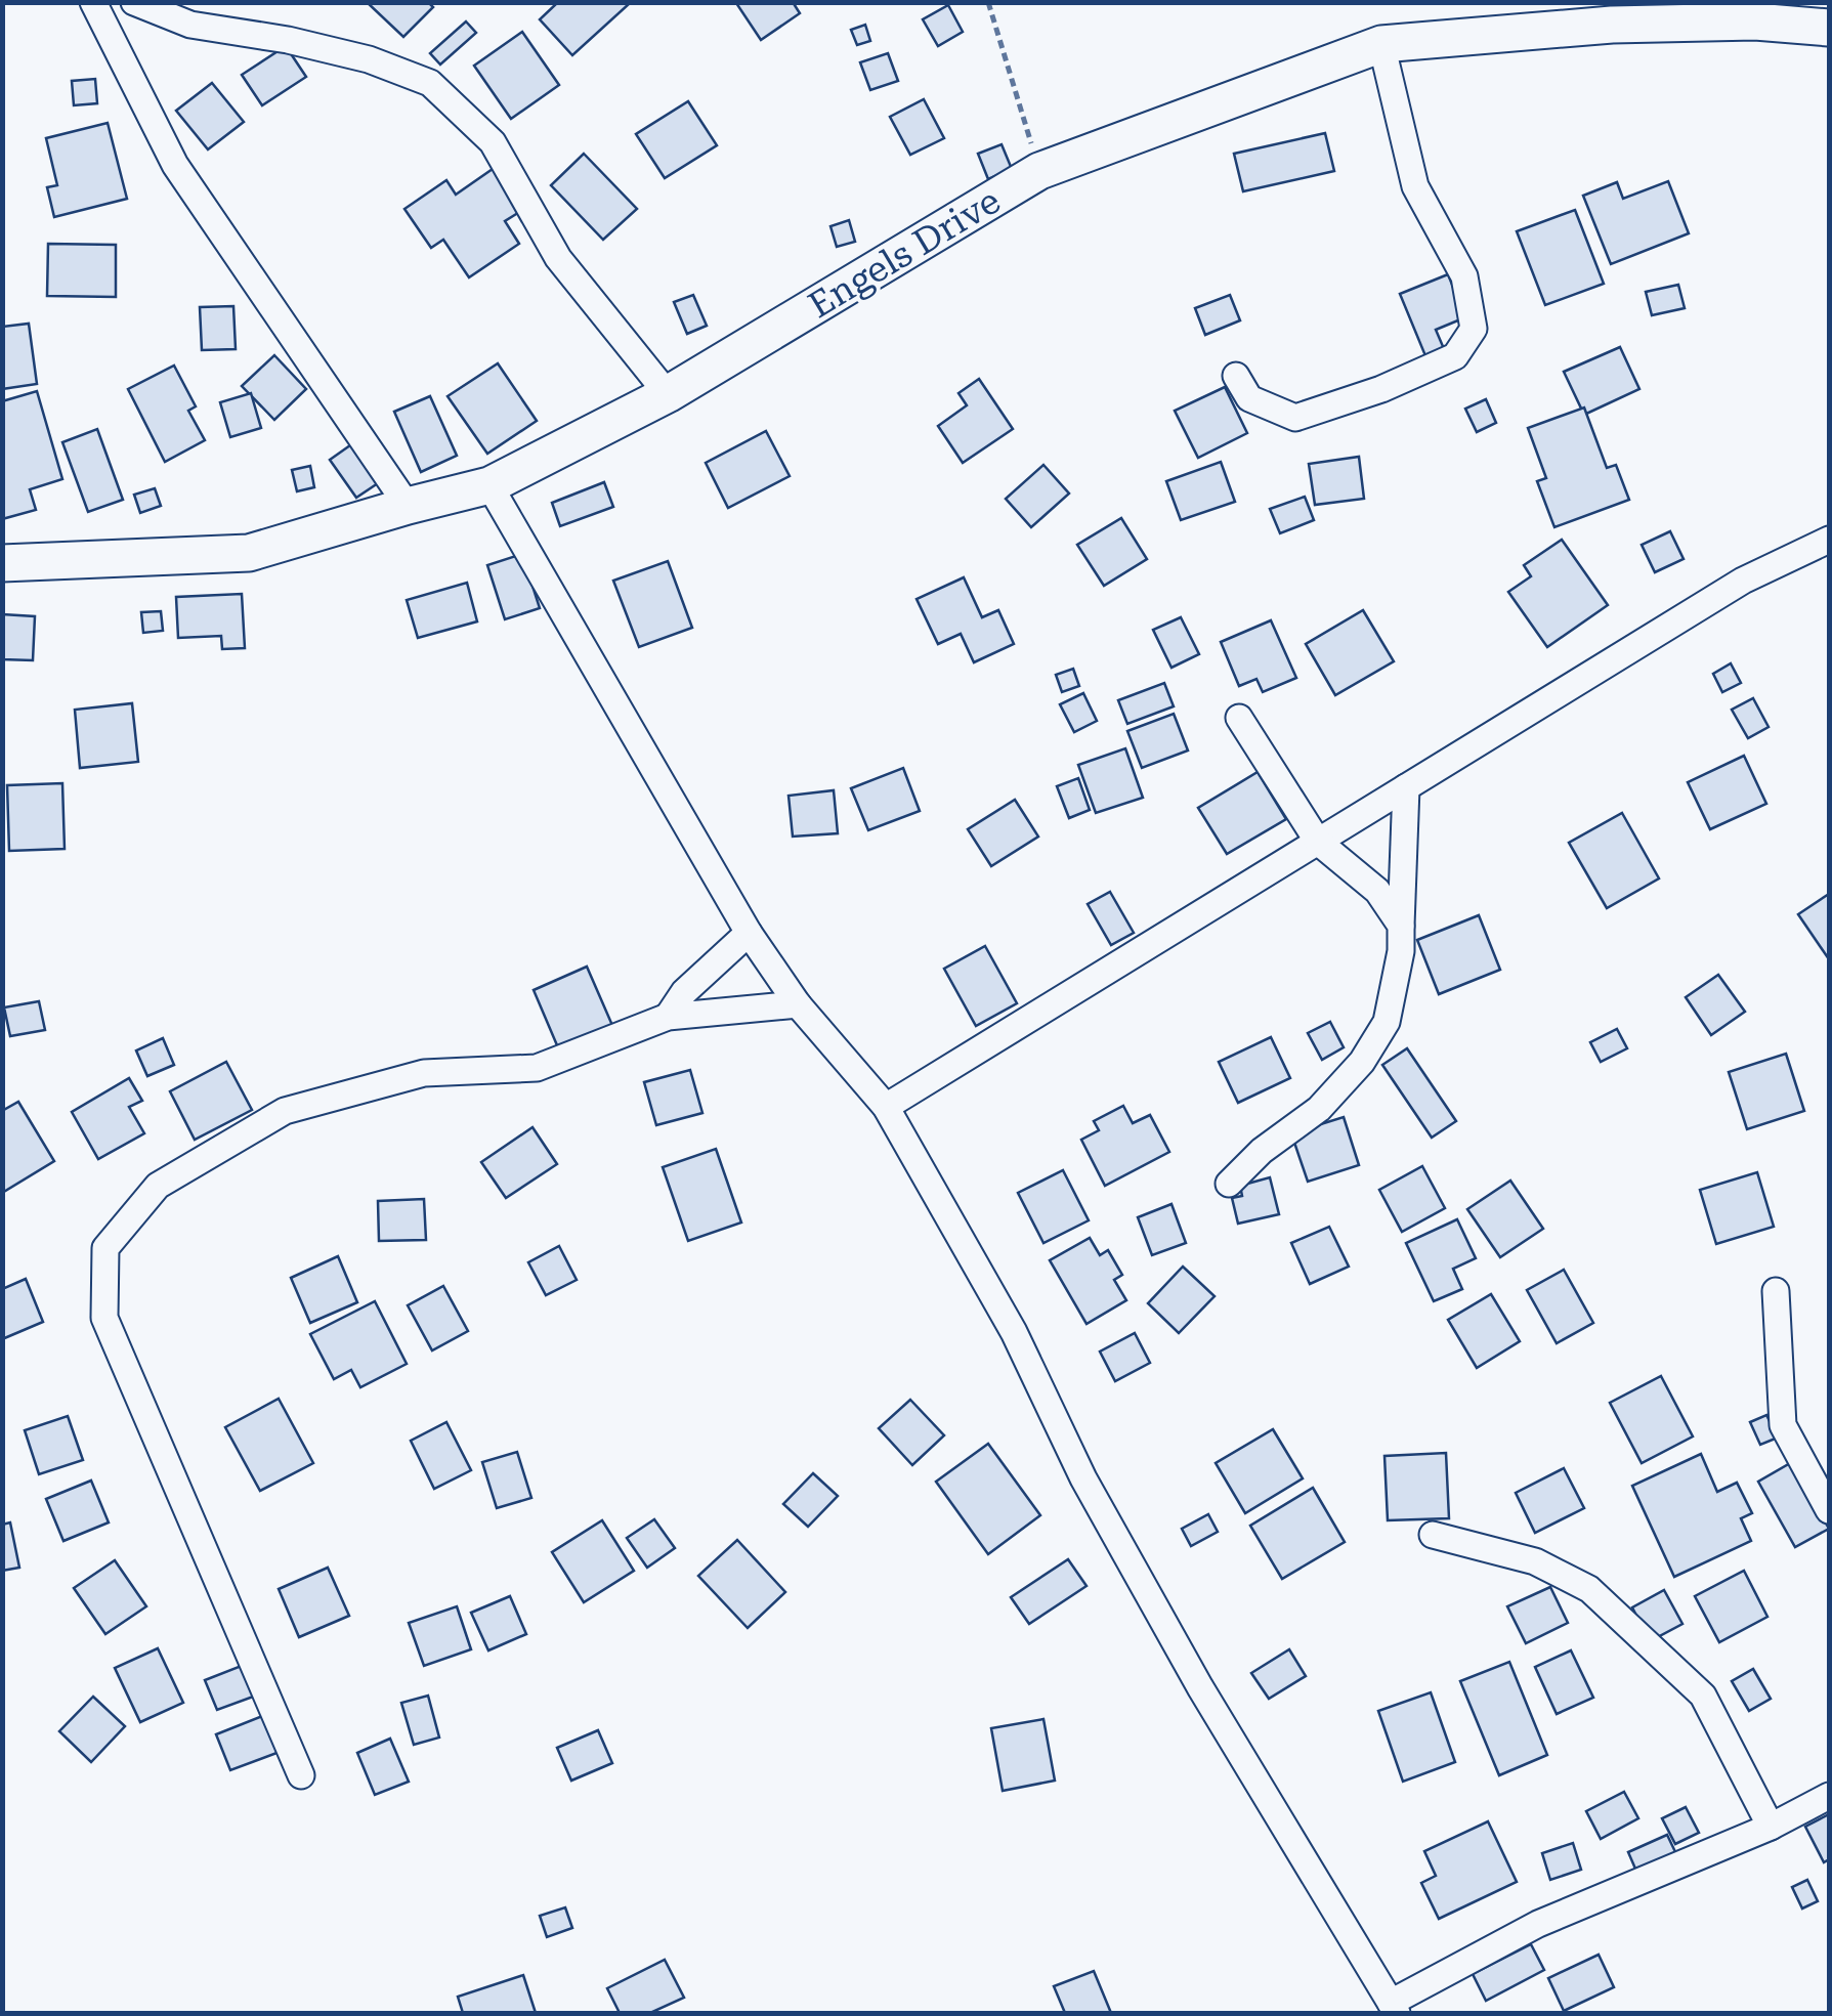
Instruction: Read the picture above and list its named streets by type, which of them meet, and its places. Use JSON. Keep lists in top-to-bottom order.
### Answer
{
  "streets": {
    "street": ["Engels Drive"]
  }
}
